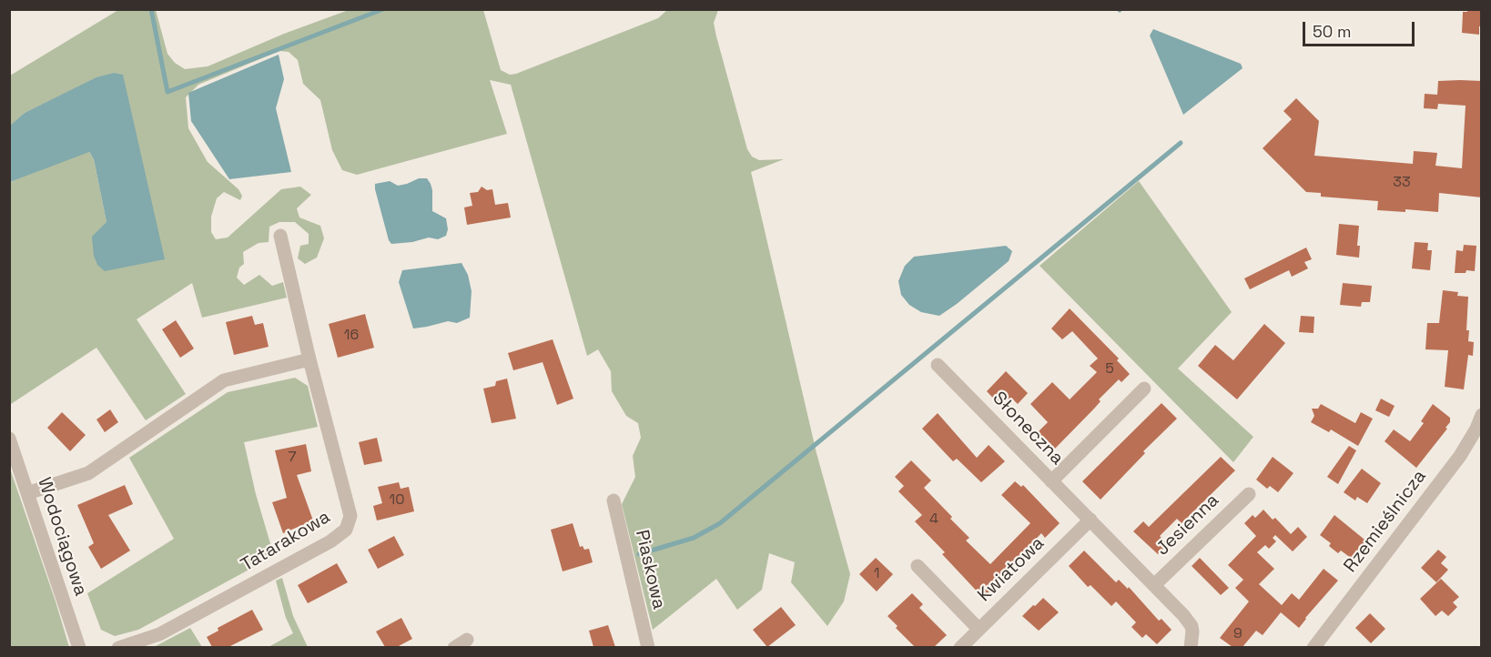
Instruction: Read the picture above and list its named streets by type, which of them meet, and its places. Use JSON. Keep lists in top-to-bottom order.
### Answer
{
  "streets": {
    "street": [
      "Słoneczna",
      "Rzemieślnicza",
      "Jesienna",
      "Wodociągowa",
      "Tatarakowa",
      "Piaskowa",
      "Kwiatowa"
    ]
  },
  "crossings": [
    ["Słoneczna", "Jesienna"],
    ["Słoneczna", "Kwiatowa"]
  ],
  "house_numbers": [
    "33",
    "16",
    "5",
    "7",
    "10",
    "4",
    "1",
    "9"
  ],
  "scale_bar": "50 m"
}
